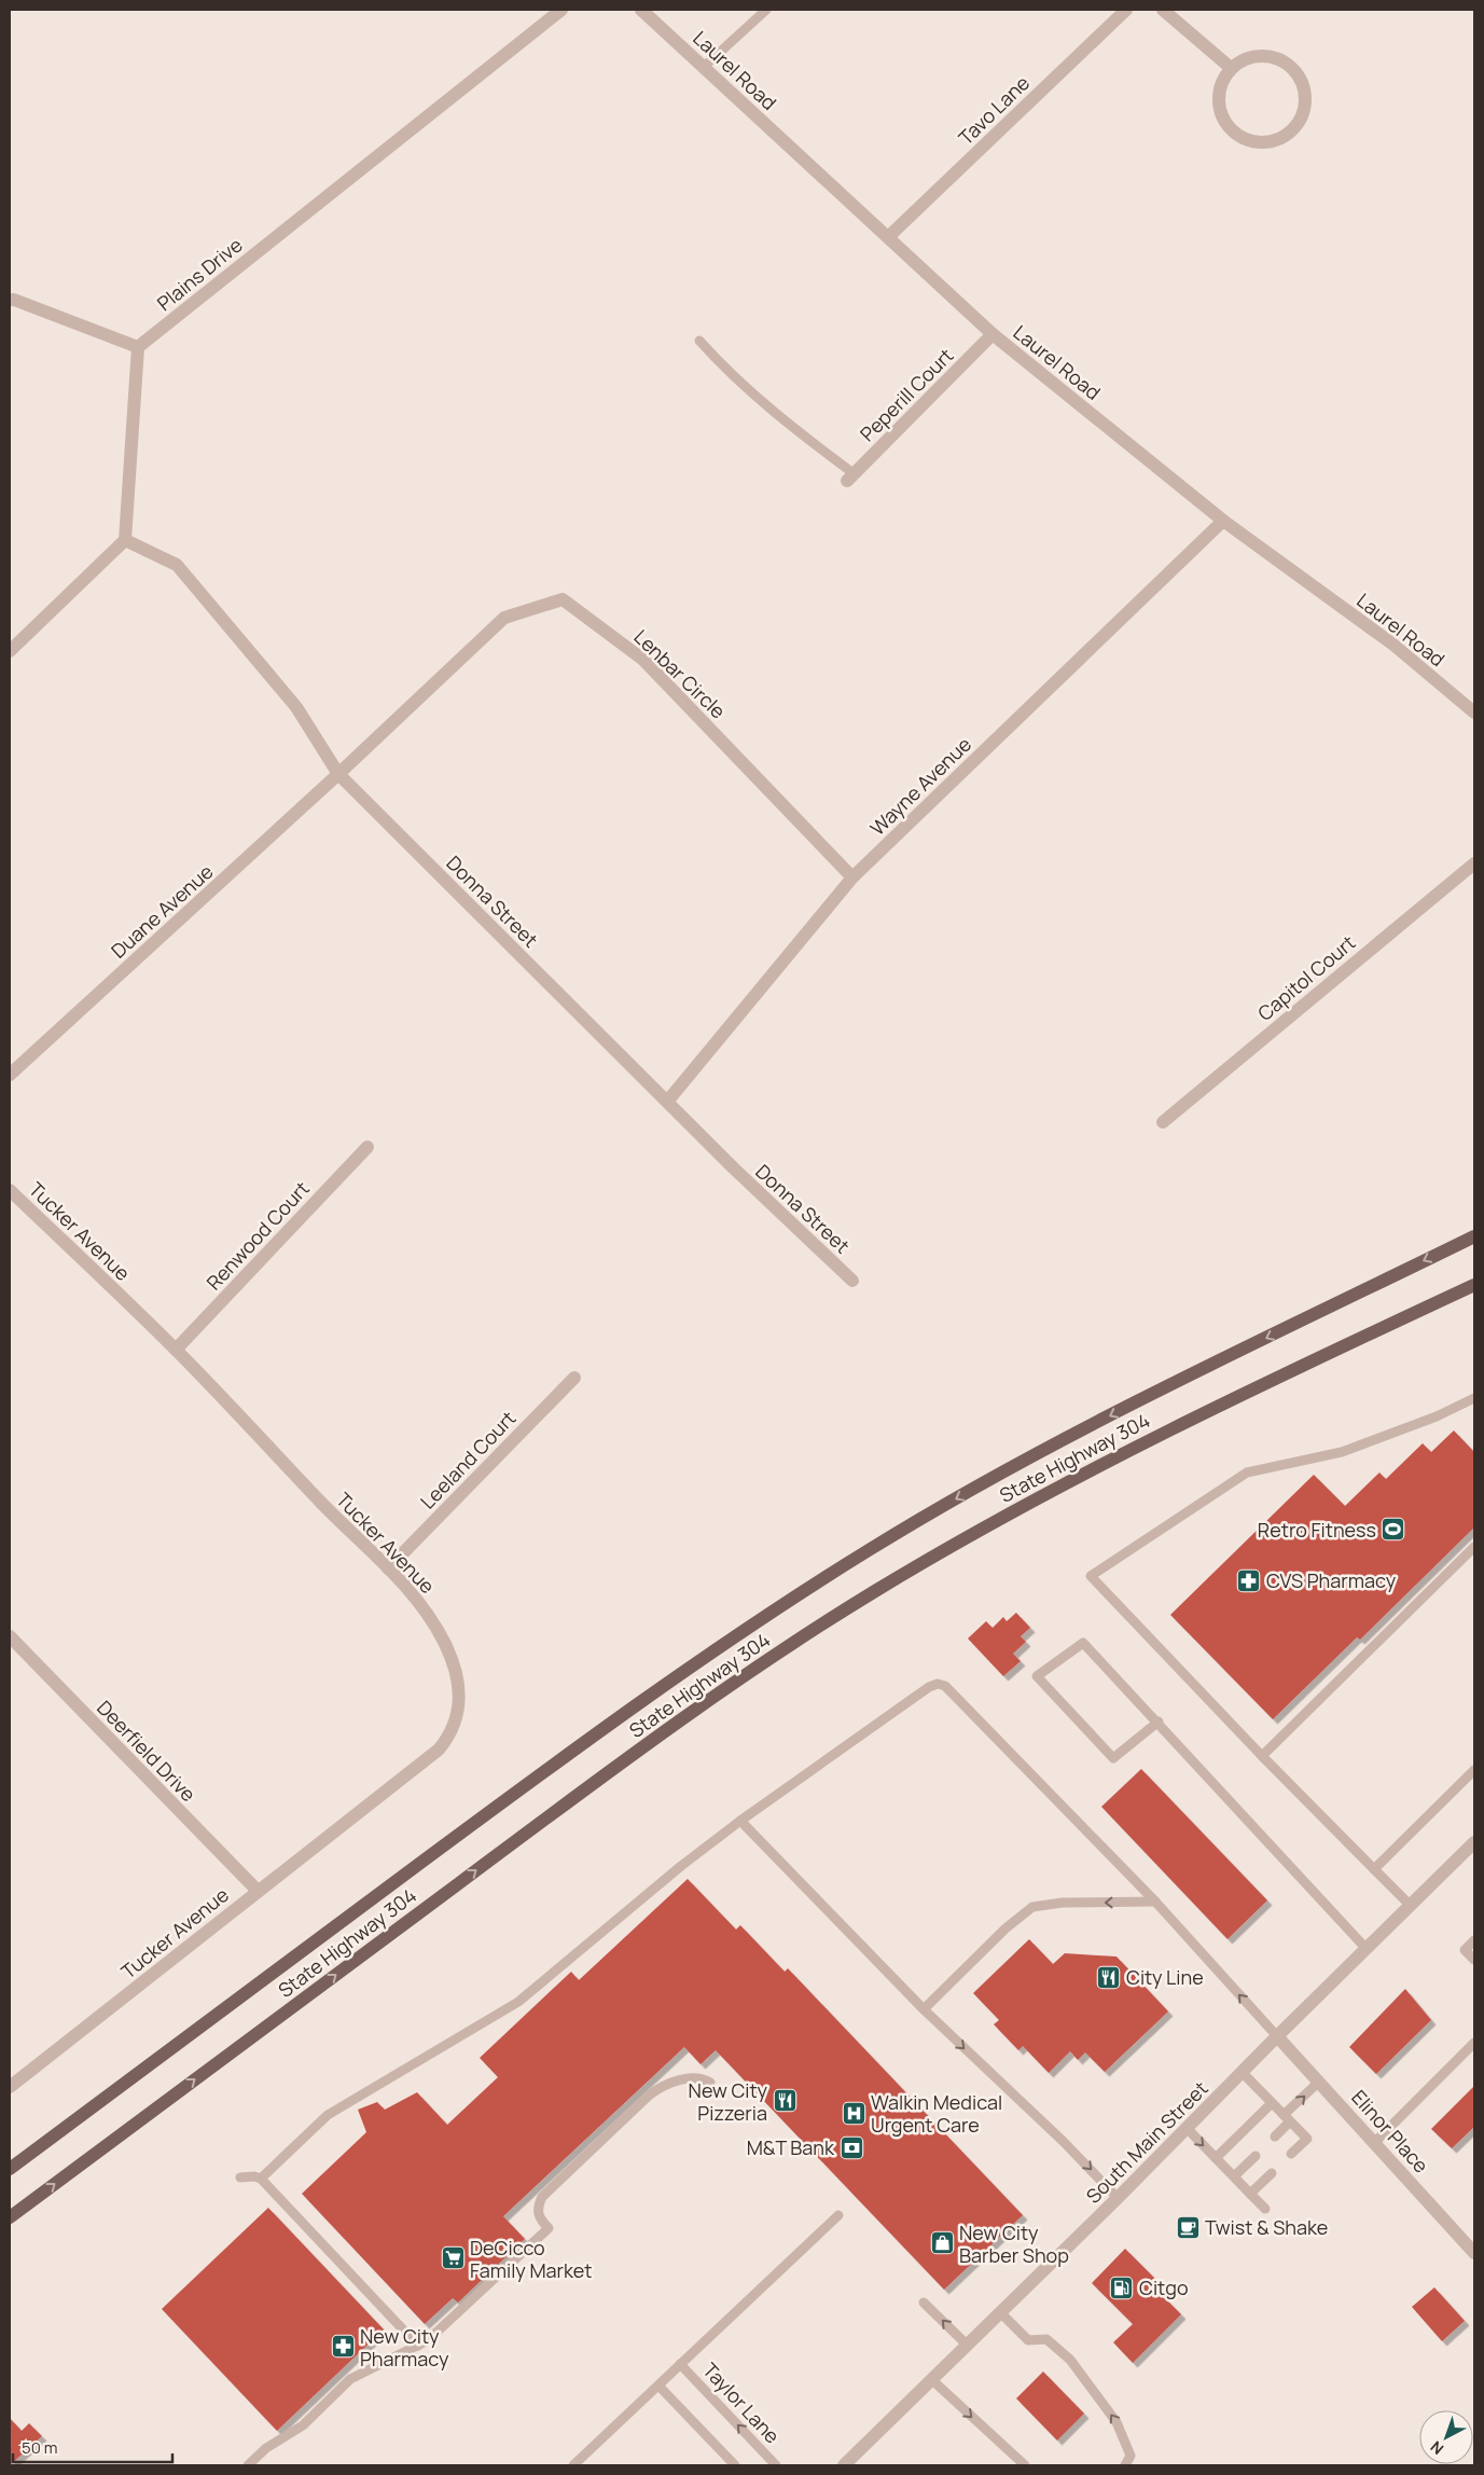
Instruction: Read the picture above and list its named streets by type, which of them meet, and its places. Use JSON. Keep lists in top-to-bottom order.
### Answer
{
  "streets": {
    "main road": ["State Highway 304"],
    "street": [
      "Laurel Road",
      "Tavo Lane",
      "Plains Drive",
      "Peperill Court",
      "Lenbar Circle",
      "Wayne Avenue",
      "Donna Street",
      "Duane Avenue",
      "Capitol Court",
      "Tucker Avenue",
      "Renwood Court",
      "Leeland Court",
      "Deerfield Drive",
      "Elinor Place",
      "South Main Street"
    ],
    "lane": ["Taylor Lane"]
  },
  "crossings": [
    ["Laurel Road", "Tavo Lane"],
    ["Laurel Road", "Peperill Court"],
    ["Laurel Road", "Wayne Avenue"],
    ["Lenbar Circle", "Wayne Avenue"],
    ["Lenbar Circle", "Donna Street"],
    ["Lenbar Circle", "Duane Avenue"],
    ["Wayne Avenue", "Donna Street"],
    ["Donna Street", "Duane Avenue"],
    ["Tucker Avenue", "Renwood Court"],
    ["Tucker Avenue", "Leeland Court"],
    ["Tucker Avenue", "Deerfield Drive"],
    ["Elinor Place", "South Main Street"]
  ],
  "places": {
    "sports": ["Retro Fitness"],
    "pharmacy": ["CVS Pharmacy", "New City Pharmacy"],
    "restaurant": ["City Line", "New City Pizzeria"],
    "hospital": ["Walkin Medical Urgent Care"],
    "bank": ["M&T Bank"],
    "cafe": ["Twist & Shake"],
    "shop": ["New City Barber Shop"],
    "supermarket": ["DeCicco Family Market"],
    "fuel station": ["Citgo"]
  },
  "scale_bar": "50 m",
  "north": "bottom left"
}
